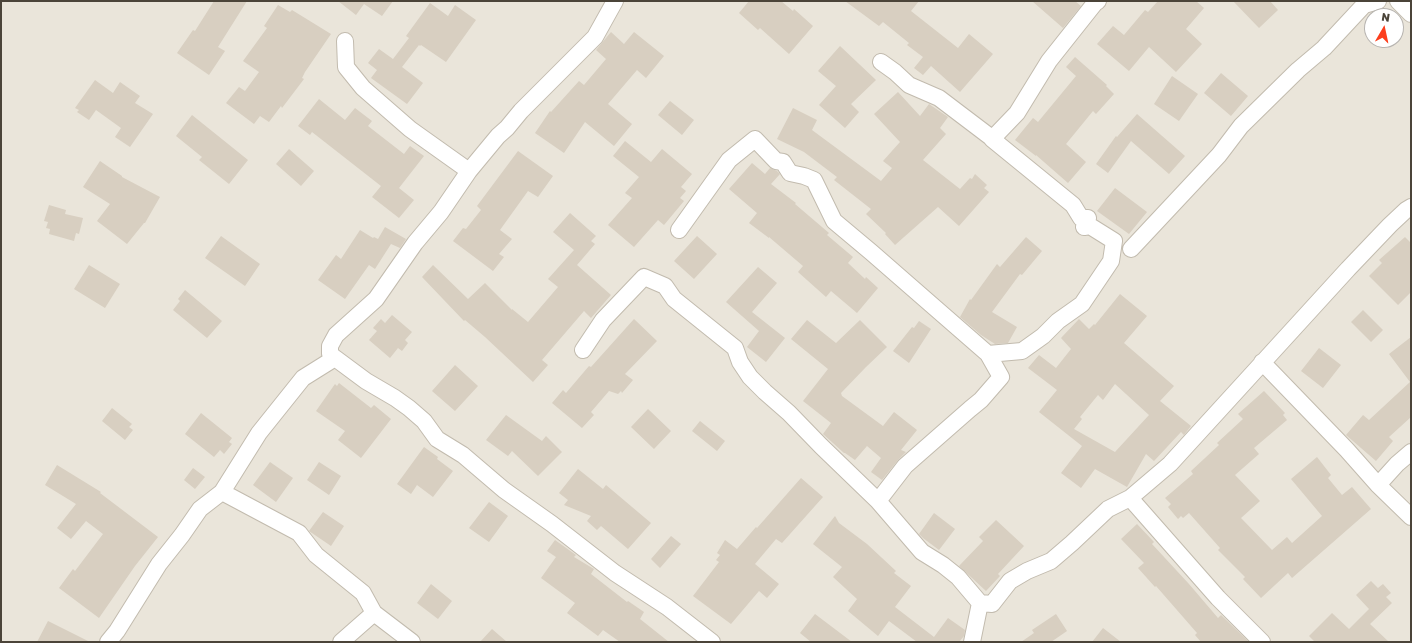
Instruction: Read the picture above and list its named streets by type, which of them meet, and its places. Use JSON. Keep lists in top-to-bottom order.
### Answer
{
  "north": "top"
}
